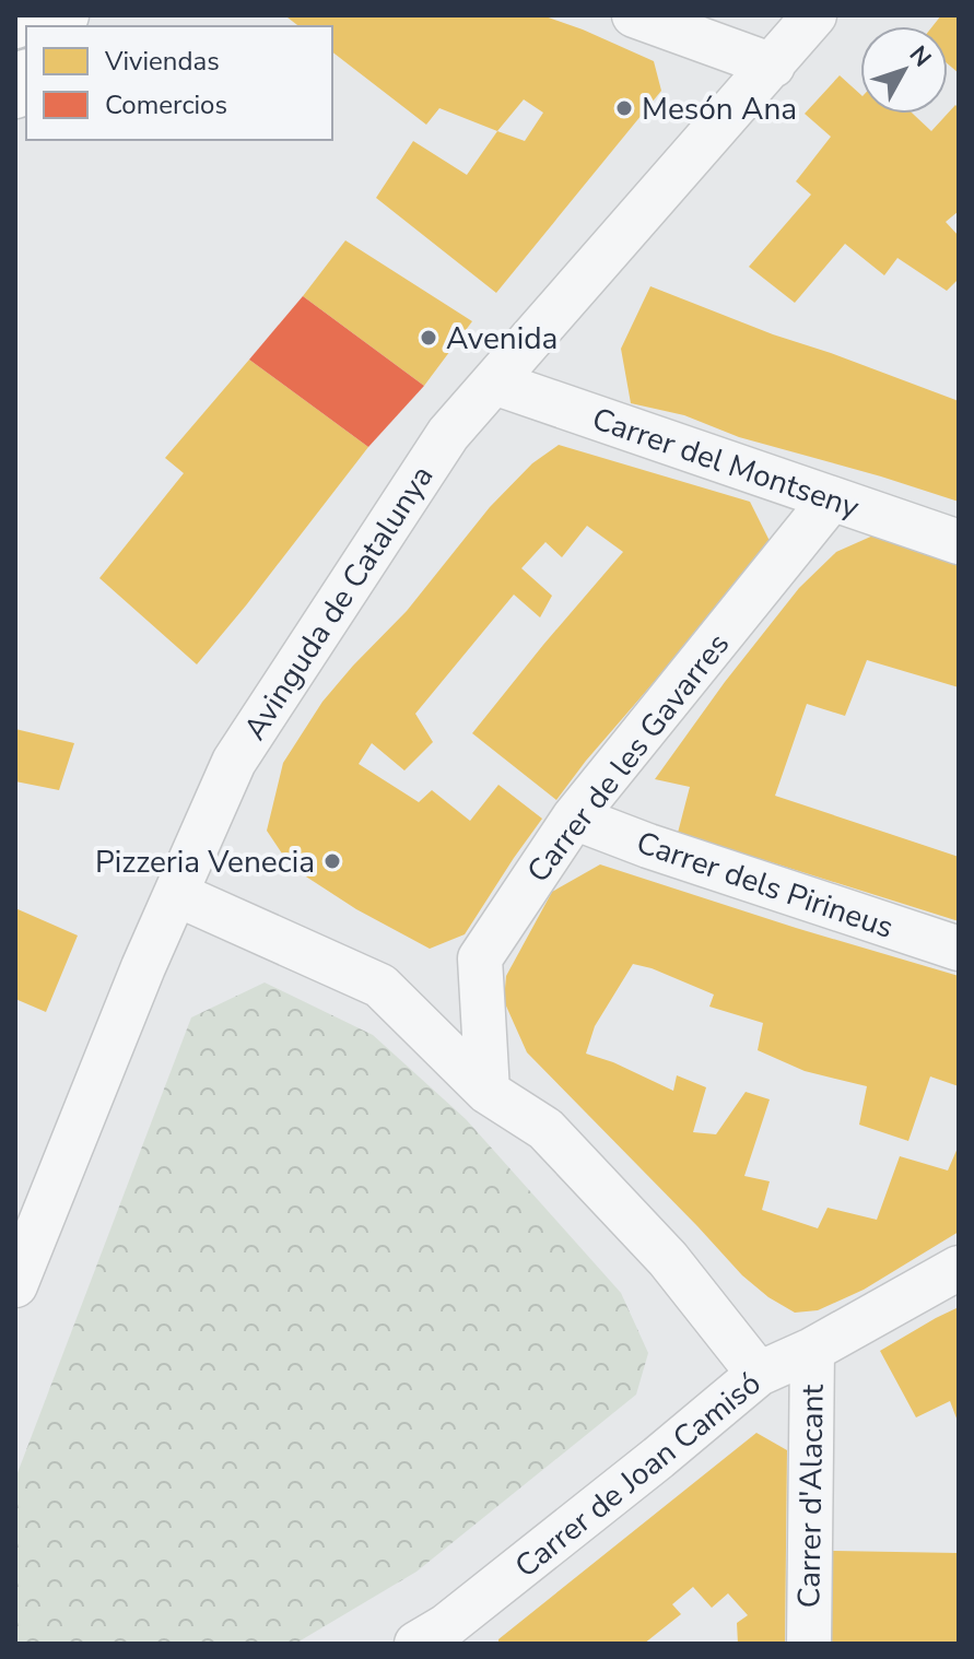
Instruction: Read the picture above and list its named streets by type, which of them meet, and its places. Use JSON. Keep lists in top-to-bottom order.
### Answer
{
  "streets": {
    "street": [
      "Carrer del Montseny",
      "Avinguda de Catalunya",
      "Carrer de les Gavarres",
      "Carrer dels Pirineus",
      "Carrer de Joan Camisó",
      "Carrer d'Alacant"
    ]
  },
  "crossings": [
    ["Carrer del Montseny", "Avinguda de Catalunya"],
    ["Carrer del Montseny", "Carrer de les Gavarres"],
    ["Carrer de les Gavarres", "Carrer dels Pirineus"],
    ["Carrer de Joan Camisó", "Carrer d'Alacant"]
  ],
  "places": ["Mesón Ana", "Avenida", "Pizzeria Venecia"],
  "legend": ["Viviendas", "Comercios"],
  "north": "top right"
}
